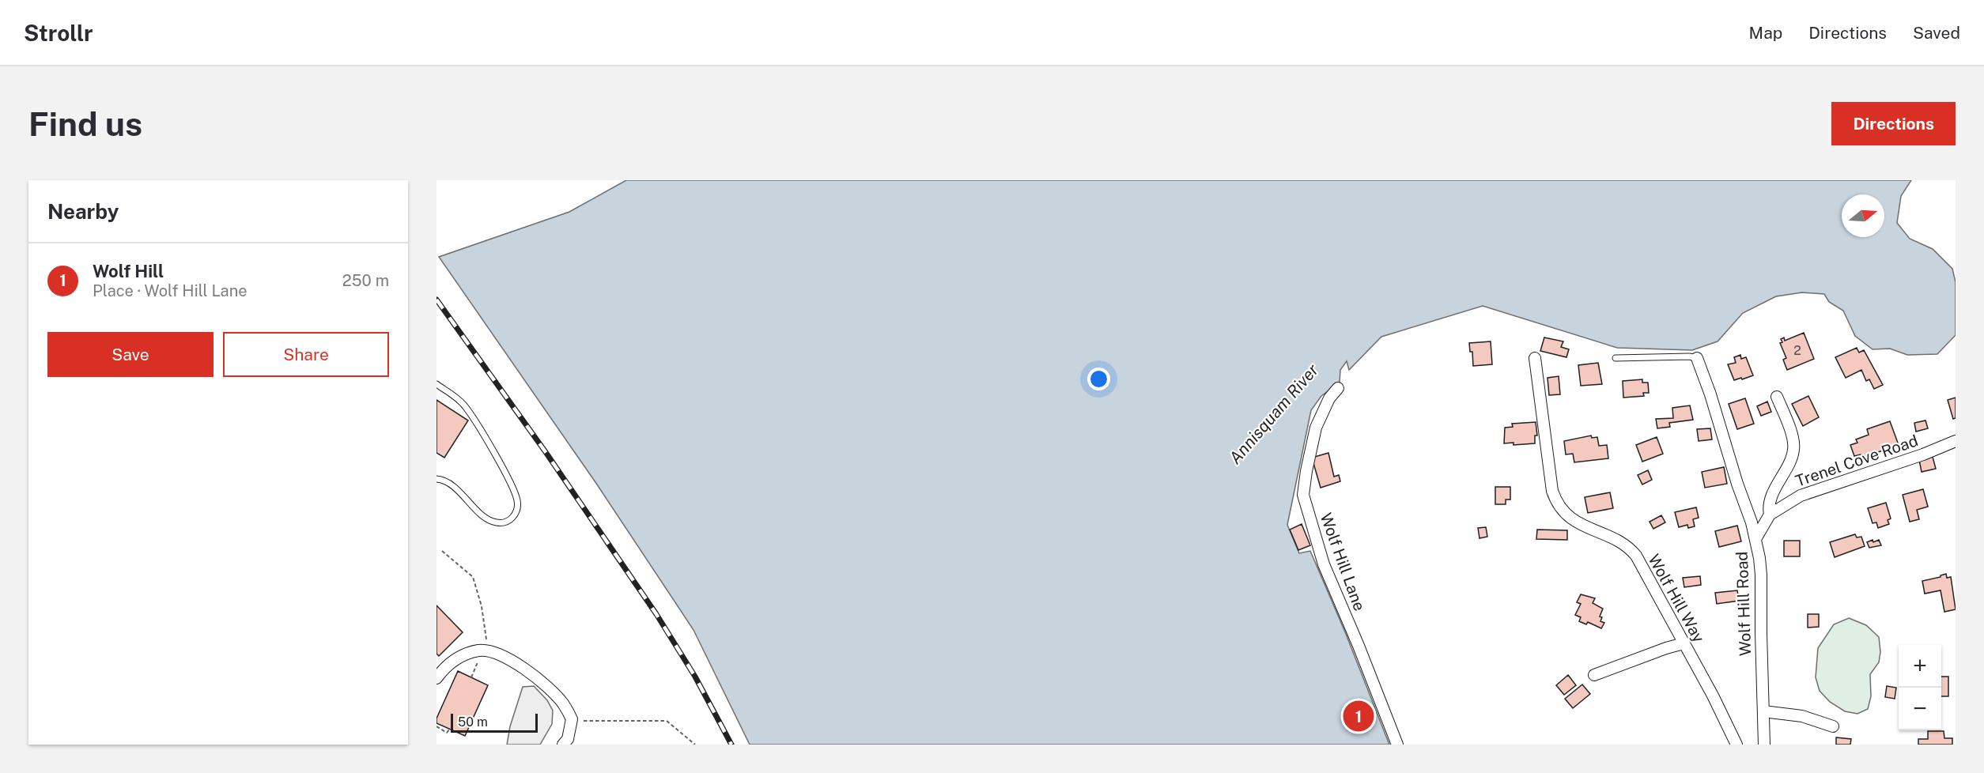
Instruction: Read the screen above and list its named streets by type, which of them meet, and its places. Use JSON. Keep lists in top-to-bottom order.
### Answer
{
  "streets": {
    "street": [
      "Trenel Cove Road",
      "Wolf Hill Lane",
      "Wolf Hill Way",
      "Wolf Hill Road"
    ]
  },
  "crossings": [
    ["Trenel Cove Road", "Wolf Hill Road"]
  ],
  "water": ["Annisquam River"],
  "house_numbers": ["2"],
  "scale_bar": "50 m",
  "north": "right",
  "page": {
    "header": "Strollr",
    "nav": ["Map", "Directions", "Saved"],
    "buttons": [
      "Directions",
      ["Save", "Share"]
    ],
    "title": "Find us",
    "heading": "Nearby",
    "list": [
      {
        "mark": "1",
        "name": "Wolf Hill",
        "note": "Place · Wolf Hill Lane",
        "value": "250 m"
      }
    ],
    "map_buttons": ["+", "−"],
    "pins": "1",
    "scale": "50 m"
  }
}
